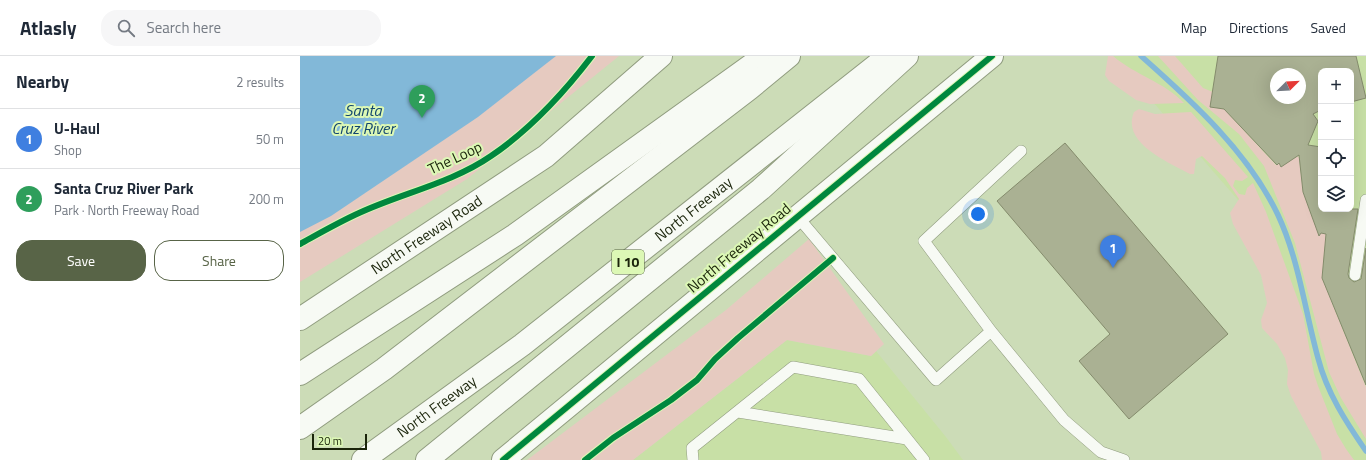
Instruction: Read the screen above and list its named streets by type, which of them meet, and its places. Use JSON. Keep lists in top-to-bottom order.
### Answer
{
  "streets": {
    "main road": ["North Freeway", "North Freeway Road", "I 10"],
    "cycle path": ["The Loop"]
  },
  "water": ["Santa Cruz River"],
  "scale_bar": "20 m",
  "north": "top right",
  "page": {
    "header": "Atlasly",
    "search": "Search here",
    "nav": ["Map", "Directions", "Saved"],
    "heading": ["Nearby", "2 results"],
    "map_buttons": ["+", "−"],
    "pins": ["2", "1"],
    "list": [
      {
        "mark": "1",
        "name": "U-Haul",
        "note": "Shop",
        "value": "50 m"
      },
      {
        "mark": "2",
        "name": "Santa Cruz River Park",
        "note": "Park · North Freeway Road",
        "value": "200 m"
      }
    ],
    "buttons": ["Save", "Share"],
    "scale": "20 m"
  }
}
